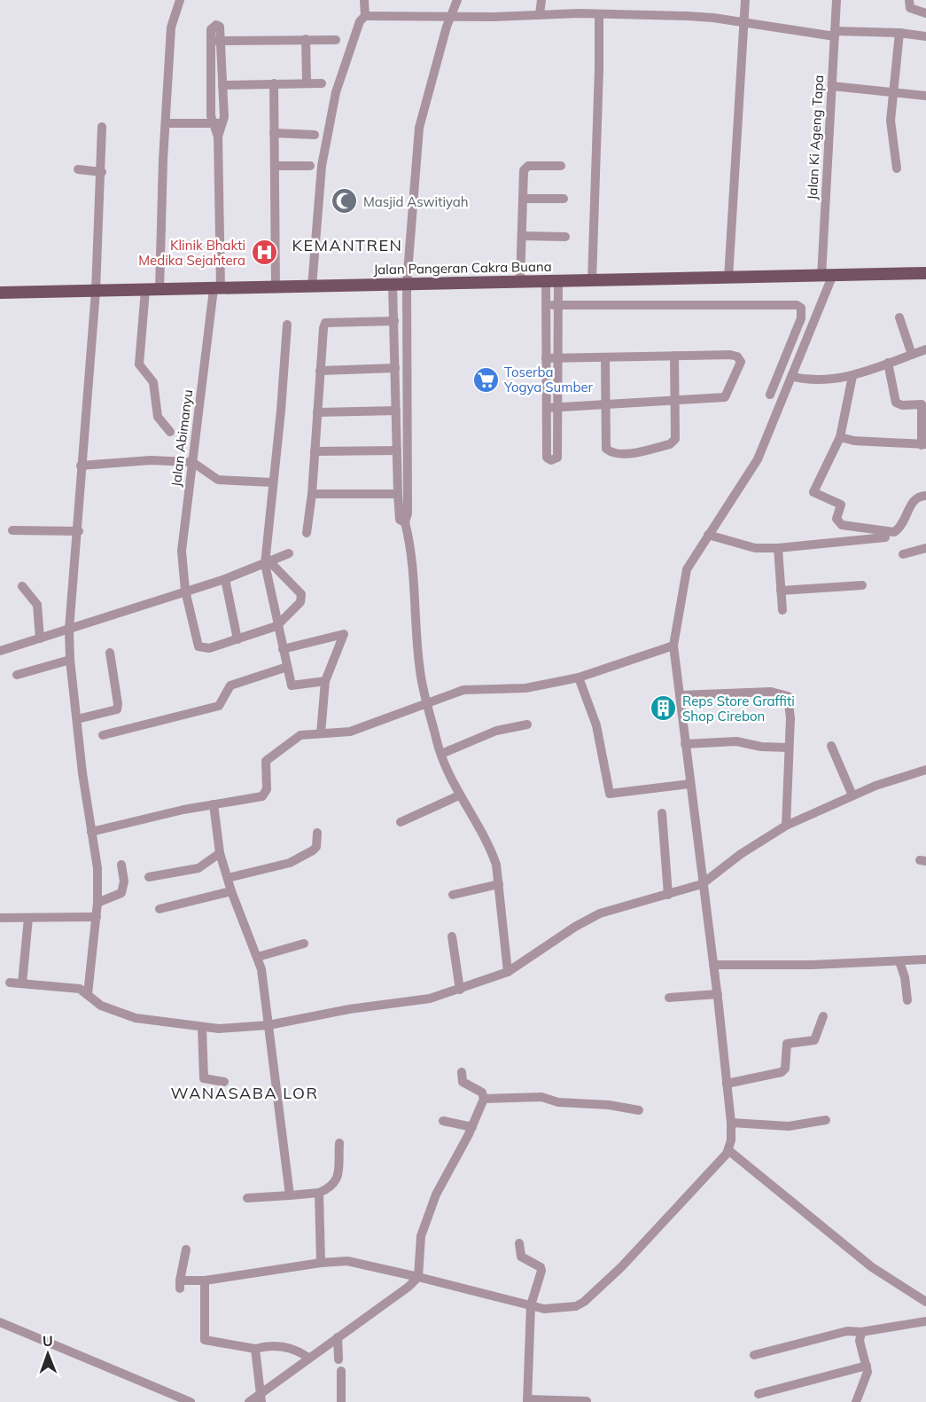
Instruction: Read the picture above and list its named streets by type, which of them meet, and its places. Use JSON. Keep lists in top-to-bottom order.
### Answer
{
  "streets": {
    "main road": ["Jalan Pangeran Cakra Buana"],
    "street": ["Jalan Ki Ageng Tapa", "Jalan Abimanyu"]
  },
  "crossings": [
    ["Jalan Ki Ageng Tapa", "Jalan Pangeran Cakra Buana"],
    ["Jalan Pangeran Cakra Buana", "Jalan Abimanyu"]
  ],
  "districts": ["KEMANTREN", "WANASABA LOR"],
  "places": {
    "mosque": ["Masjid Aswitiyah"],
    "hospital": ["Klinik Bhakti Medika Sejahtera"],
    "supermarket": ["Toserba Yogya Sumber"],
    "building": ["Reps Store Graffiti Shop Cirebon"]
  },
  "north": "top"
}
